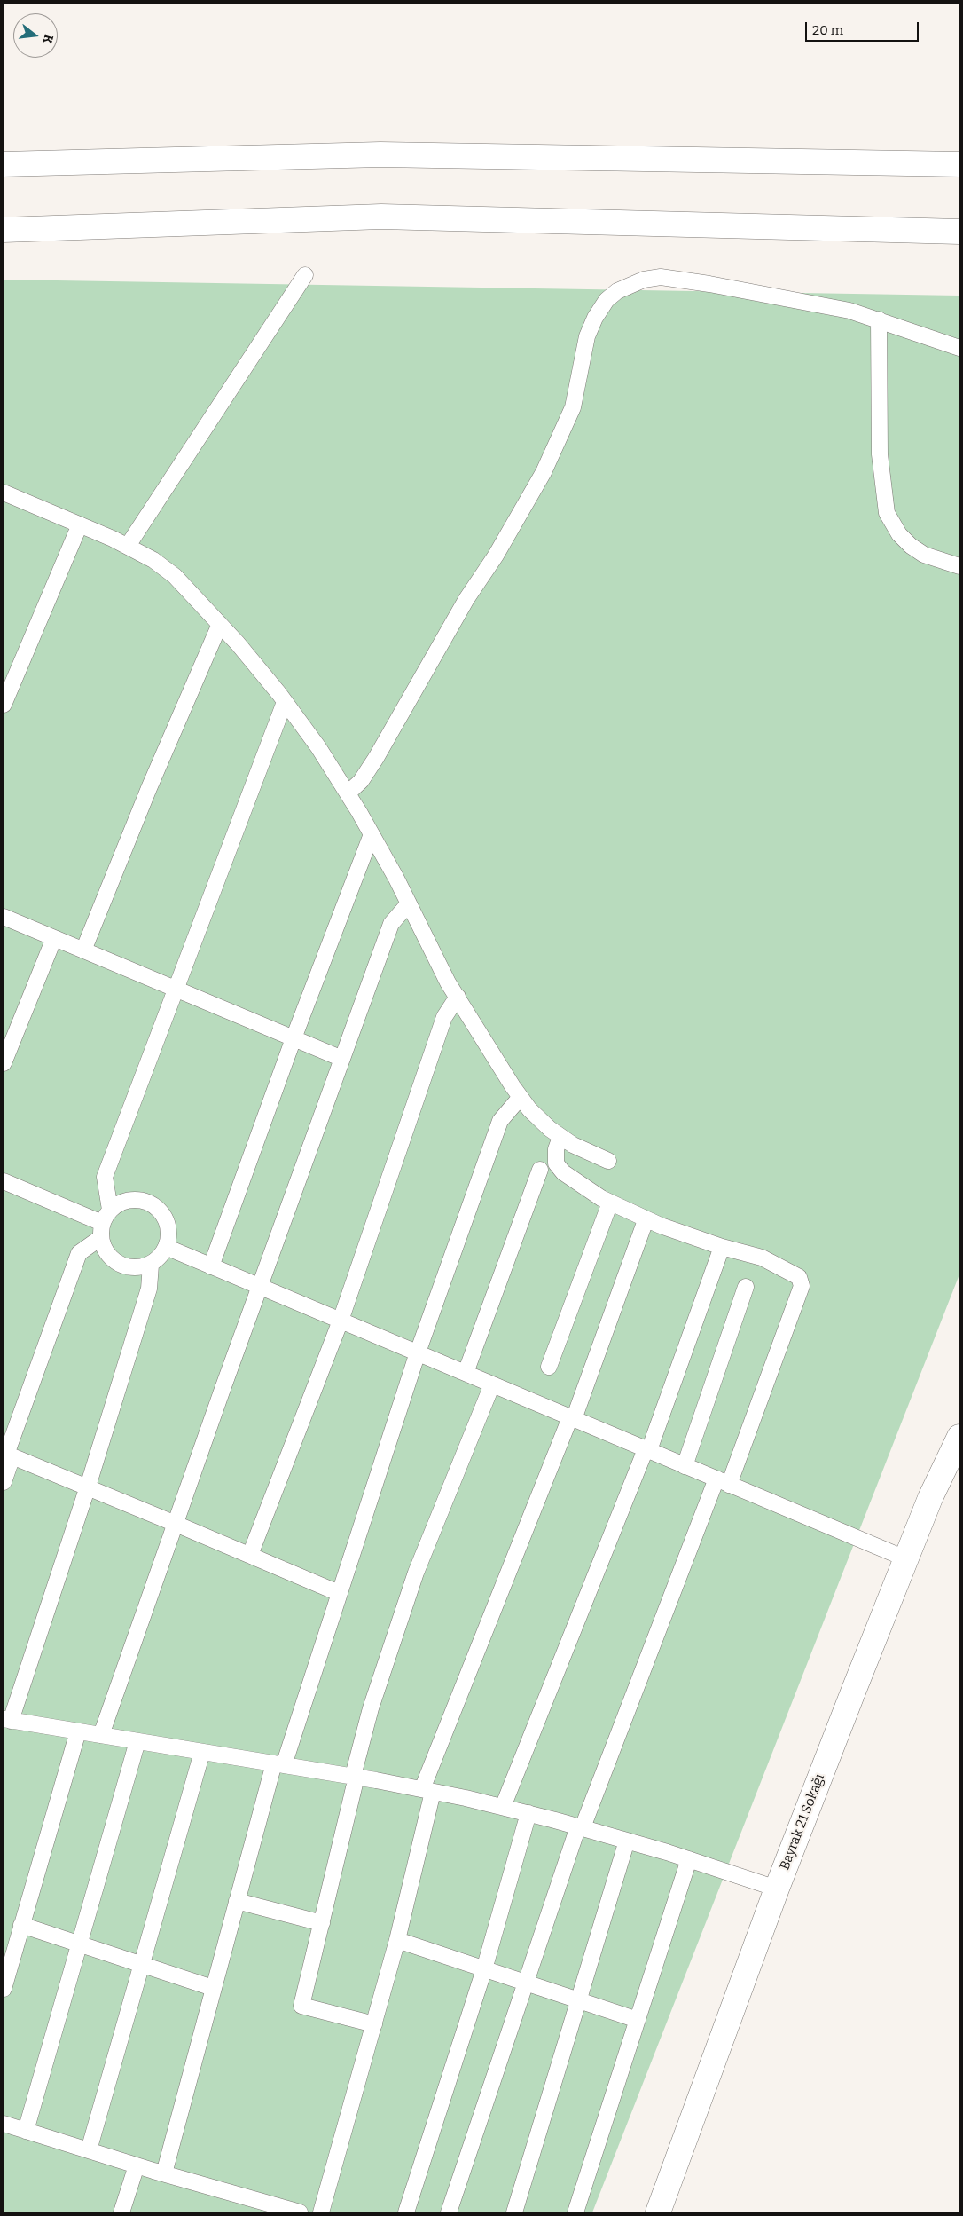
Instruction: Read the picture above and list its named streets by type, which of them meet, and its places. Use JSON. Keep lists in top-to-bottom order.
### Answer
{
  "streets": {
    "main road": ["Bayrak 21 Sokağı"]
  },
  "scale_bar": "20 m",
  "north": "right"
}
